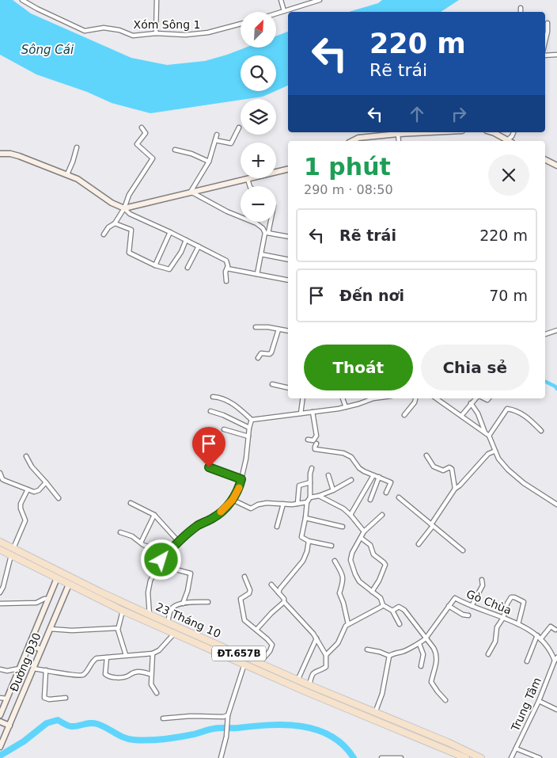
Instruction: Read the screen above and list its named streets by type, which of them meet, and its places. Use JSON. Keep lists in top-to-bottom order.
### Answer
{
  "streets": {
    "main road": ["23 Tháng 10", "ĐT.657B"],
    "street": [
      "Xóm Sông 1",
      "Gò Chùa",
      "Đường D30",
      "Trung Tâm"
    ]
  },
  "crossings": [
    ["Gò Chùa", "Trung Tâm"],
    ["23 Tháng 10", "Đường D30"]
  ],
  "water": ["Sông Cái"],
  "north": "top right",
  "page": {
    "map_buttons": ["+", "−"],
    "turn": ["220 m", "Rẽ trái"],
    "heading": ["1 phút", "290 m · 08:50"],
    "list": [
      {
        "name": "Rẽ trái",
        "value": "220 m"
      },
      {
        "name": "Đến nơi",
        "value": "70 m"
      }
    ],
    "buttons": ["Thoát", "Chia sẻ"]
  }
}
